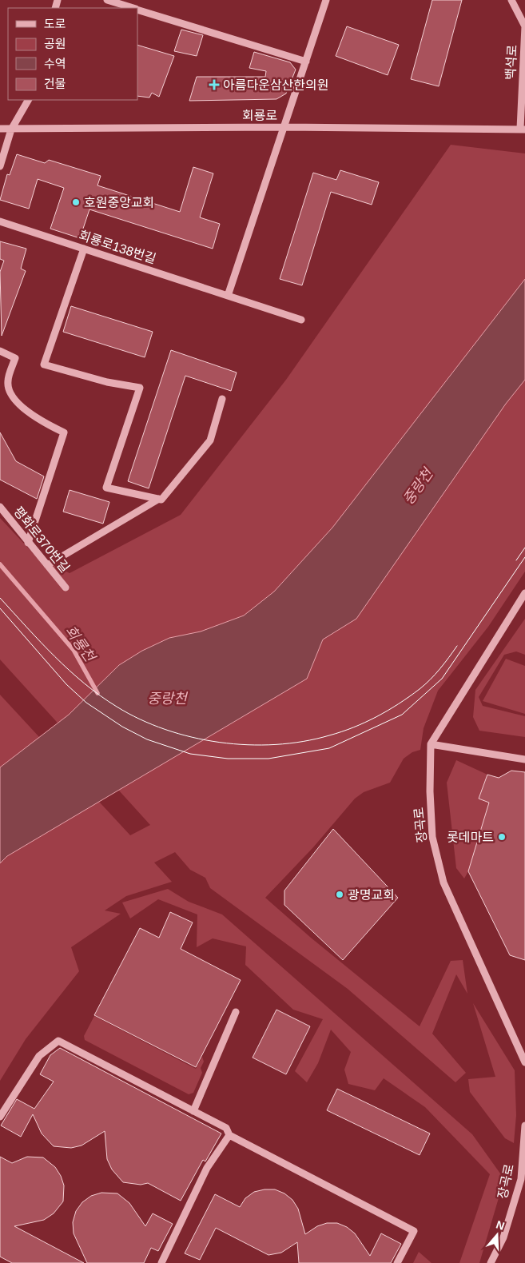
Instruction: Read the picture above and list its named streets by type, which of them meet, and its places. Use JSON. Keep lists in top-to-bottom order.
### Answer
{
  "streets": {
    "street": [
      "백석로",
      "회룡로",
      "회룡로138번길",
      "평화로370번길",
      "장곡로"
    ]
  },
  "crossings": [
    ["백석로", "회룡로"]
  ],
  "water": ["중랑천", "회룡천"],
  "places": {
    "health": ["아름다운삼산한의원"],
    "other": ["호원중앙교회", "롯데마트", "광명교회"]
  },
  "legend": [
    "도로",
    "공원",
    "수역",
    "건물"
  ],
  "north": "top"
}
